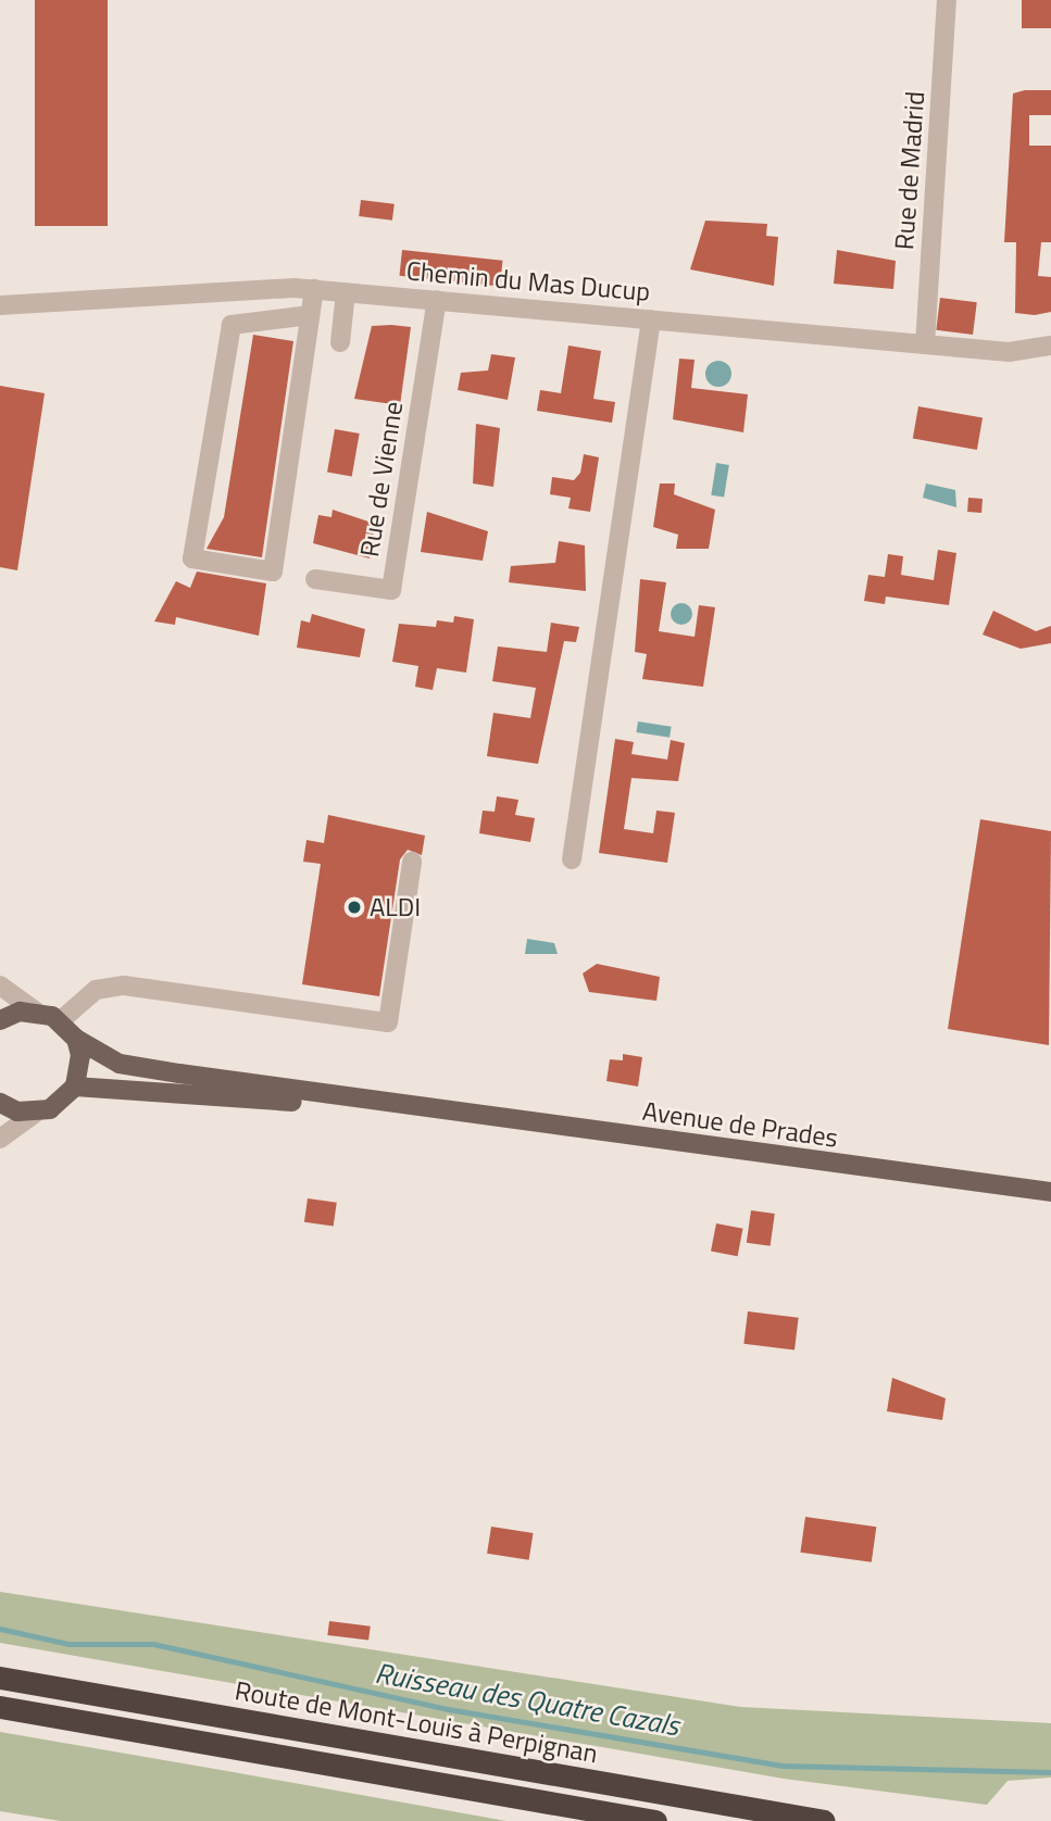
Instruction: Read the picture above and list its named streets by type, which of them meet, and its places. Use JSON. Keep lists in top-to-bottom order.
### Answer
{
  "streets": {
    "highway": ["Route de Mont-Louis à Perpignan"],
    "main road": ["Avenue de Prades"],
    "street": ["Rue de Madrid", "Chemin du Mas Ducup", "Rue de Vienne"]
  },
  "crossings": [
    ["Rue de Madrid", "Chemin du Mas Ducup"],
    ["Chemin du Mas Ducup", "Rue de Vienne"]
  ],
  "water": ["Ruisseau des Quatre Cazals"],
  "places": ["ALDI"]
}
